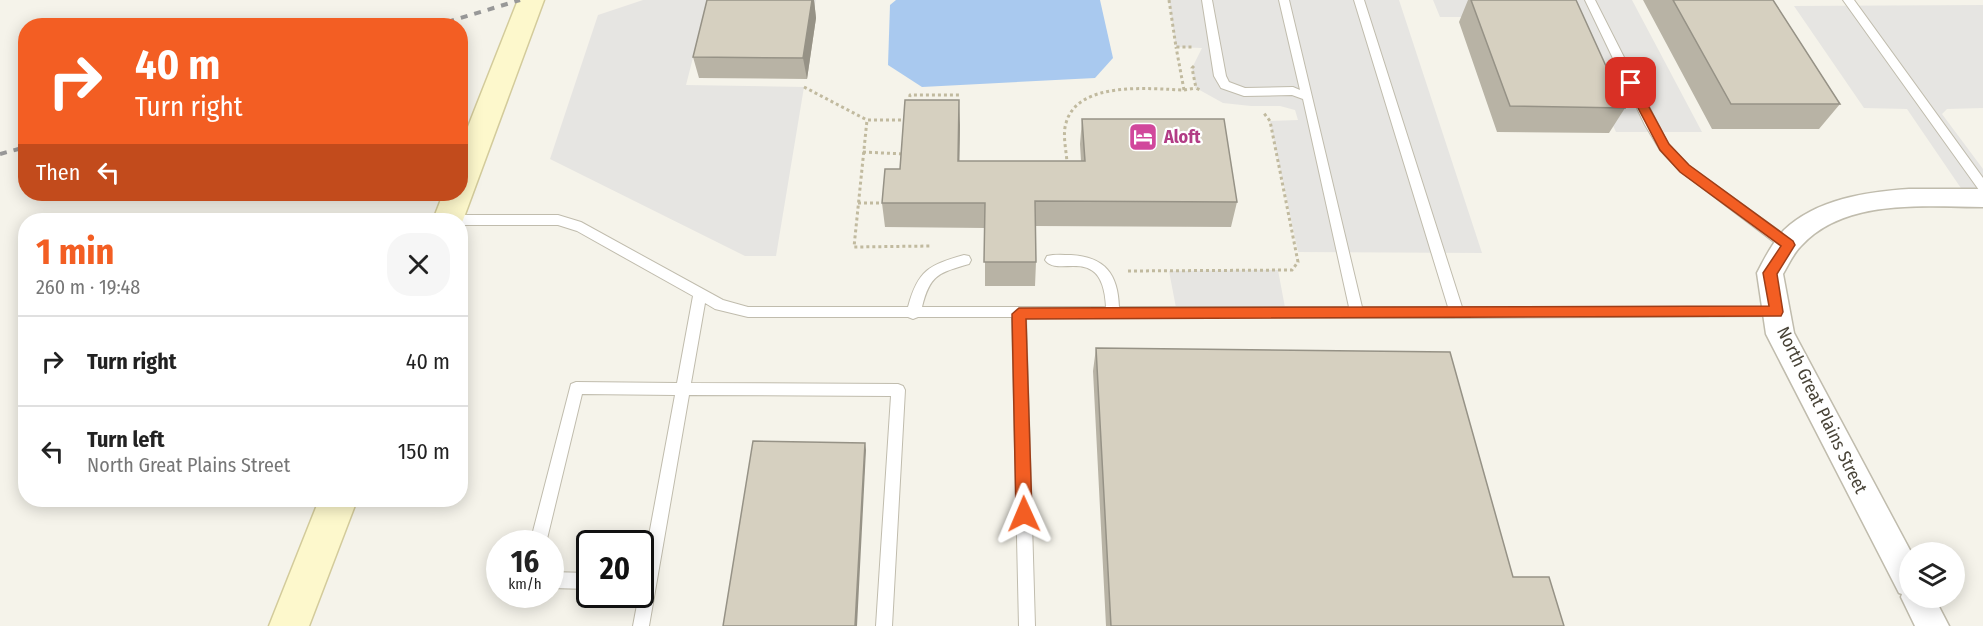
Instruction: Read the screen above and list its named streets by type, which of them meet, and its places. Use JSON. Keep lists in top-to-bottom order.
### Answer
{
  "streets": {
    "street": ["North Great Plains Street"]
  },
  "places": {
    "hotel": ["Aloft"]
  },
  "page": {
    "turn": ["40 m", "Turn right"],
    "then": "Then",
    "heading": ["1 min", "260 m · 19:48"],
    "list": [
      {
        "name": "Turn right",
        "value": "40 m"
      },
      {
        "name": "Turn left",
        "note": "North Great Plains Street",
        "value": "150 m"
      }
    ],
    "speed": "16 km/h",
    "limit": "20"
  }
}
